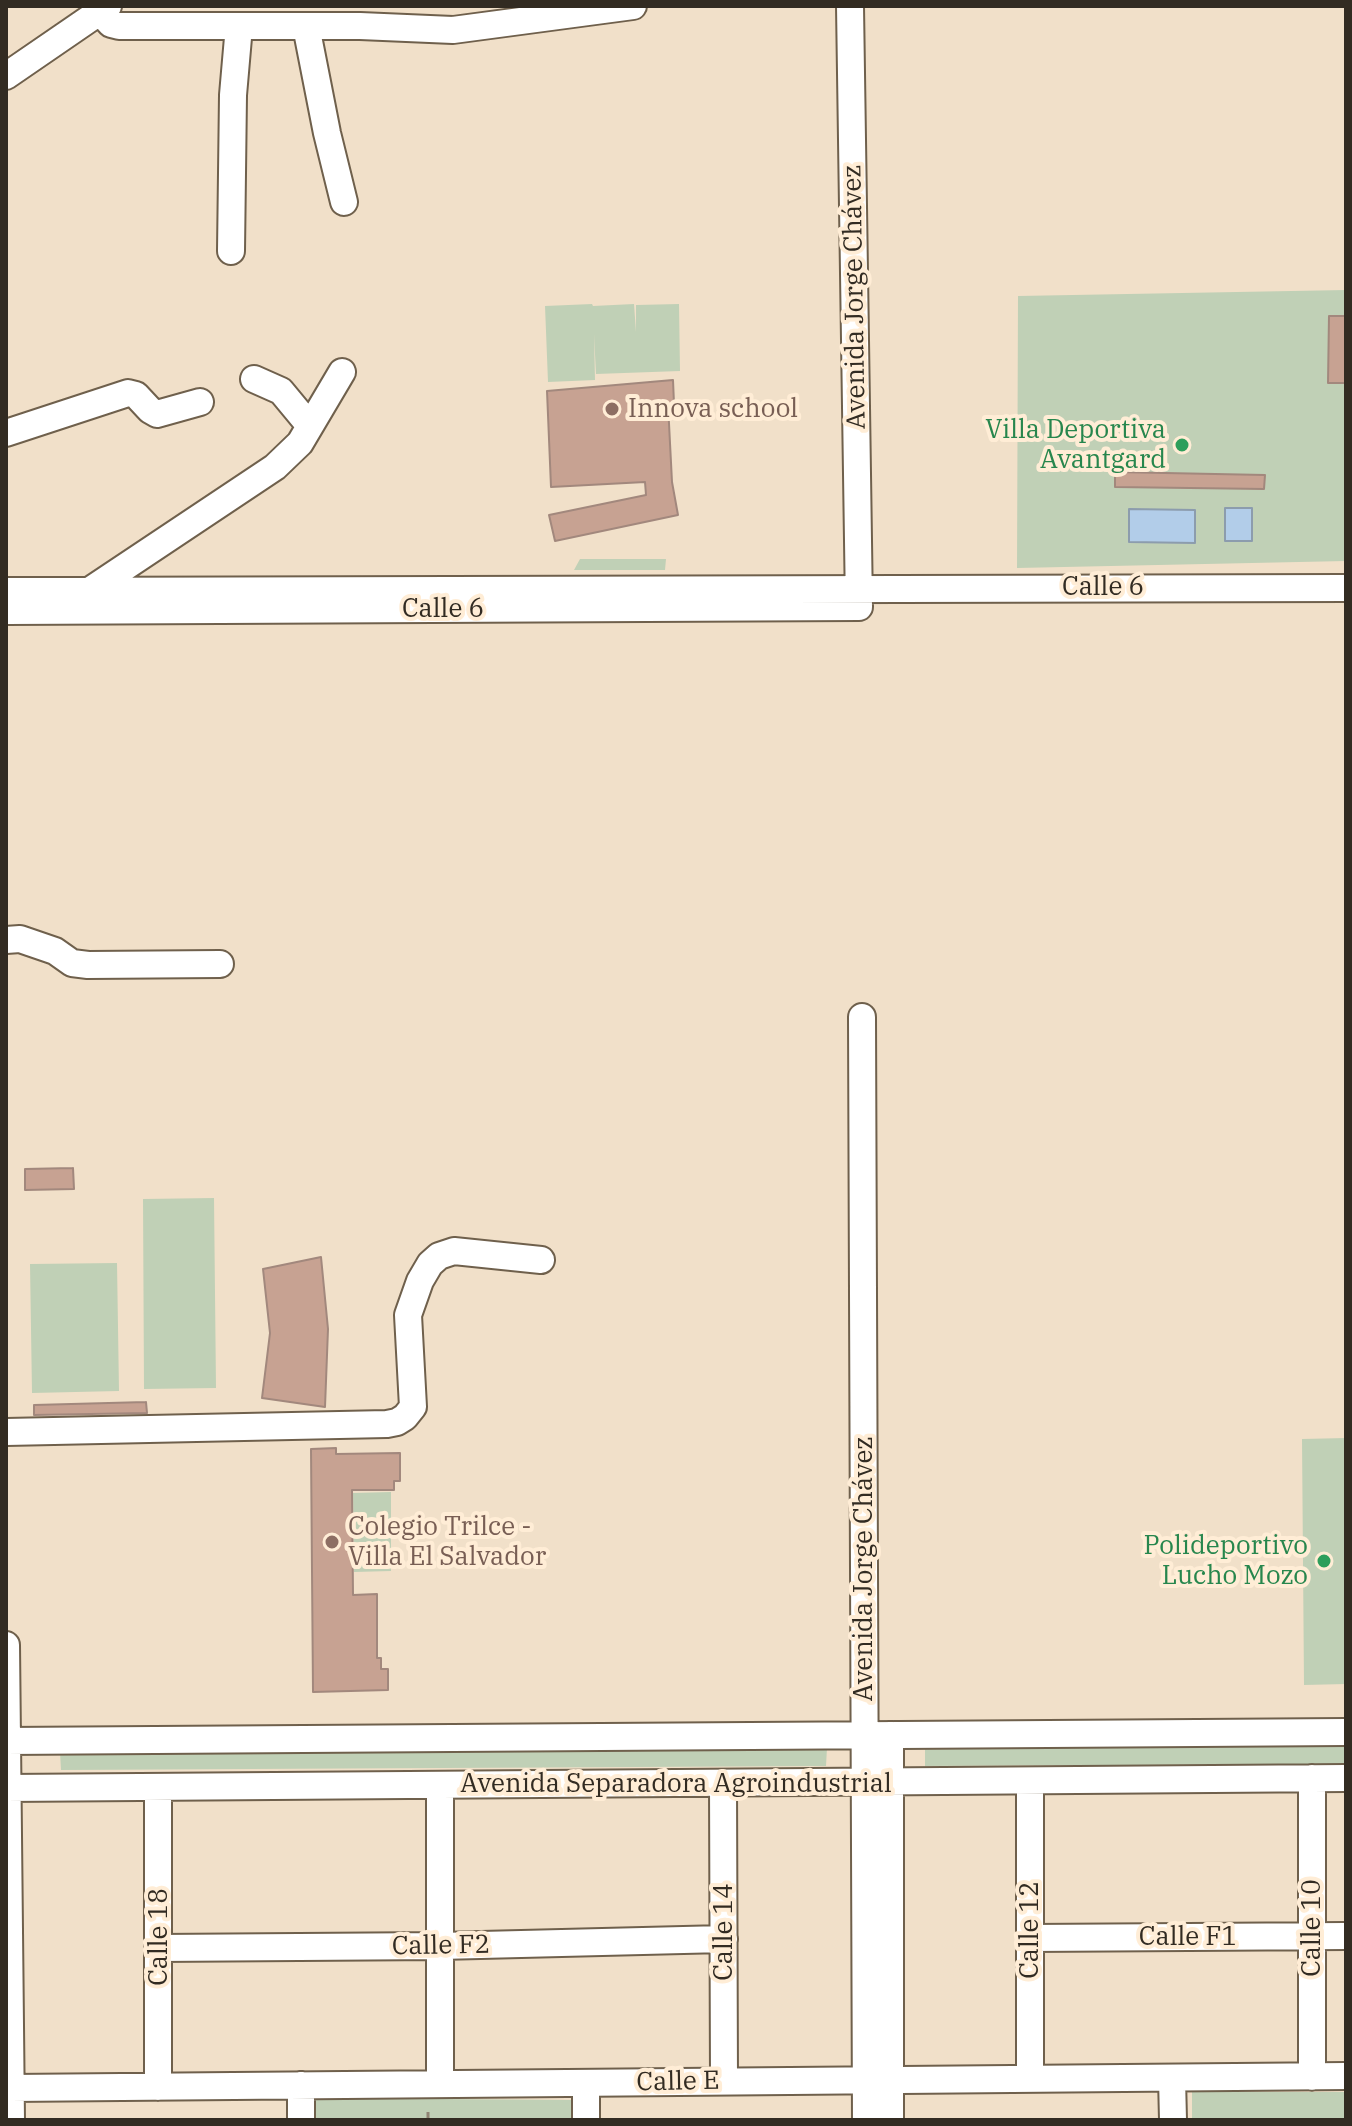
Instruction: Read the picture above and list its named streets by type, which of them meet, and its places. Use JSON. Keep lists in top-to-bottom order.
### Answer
{
  "streets": {
    "street": [
      "Avenida Jorge Chávez",
      "Calle 6",
      "Avenida Separadora Agroindustrial",
      "Calle 10",
      "Calle 12",
      "Calle 14",
      "Calle 18",
      "Calle F1",
      "Calle F2",
      "Calle E"
    ]
  },
  "crossings": [
    ["Avenida Jorge Chávez", "Calle 6"],
    ["Avenida Jorge Chávez", "Avenida Separadora Agroindustrial"],
    ["Avenida Jorge Chávez", "Calle E"],
    ["Avenida Separadora Agroindustrial", "Calle 10"],
    ["Avenida Separadora Agroindustrial", "Calle 12"],
    ["Avenida Separadora Agroindustrial", "Calle 14"],
    ["Avenida Separadora Agroindustrial", "Calle 18"],
    ["Calle 10", "Calle F1"],
    ["Calle 10", "Calle E"],
    ["Calle 12", "Calle F1"],
    ["Calle 12", "Calle E"],
    ["Calle 14", "Calle F2"],
    ["Calle 14", "Calle E"],
    ["Calle 18", "Calle F2"],
    ["Calle 18", "Calle E"]
  ],
  "places": [
    "Innova school",
    "Villa Deportiva Avantgard",
    "Colegio Trilce - Villa El Salvador",
    "Polideportivo Lucho Mozo"
  ]
}
